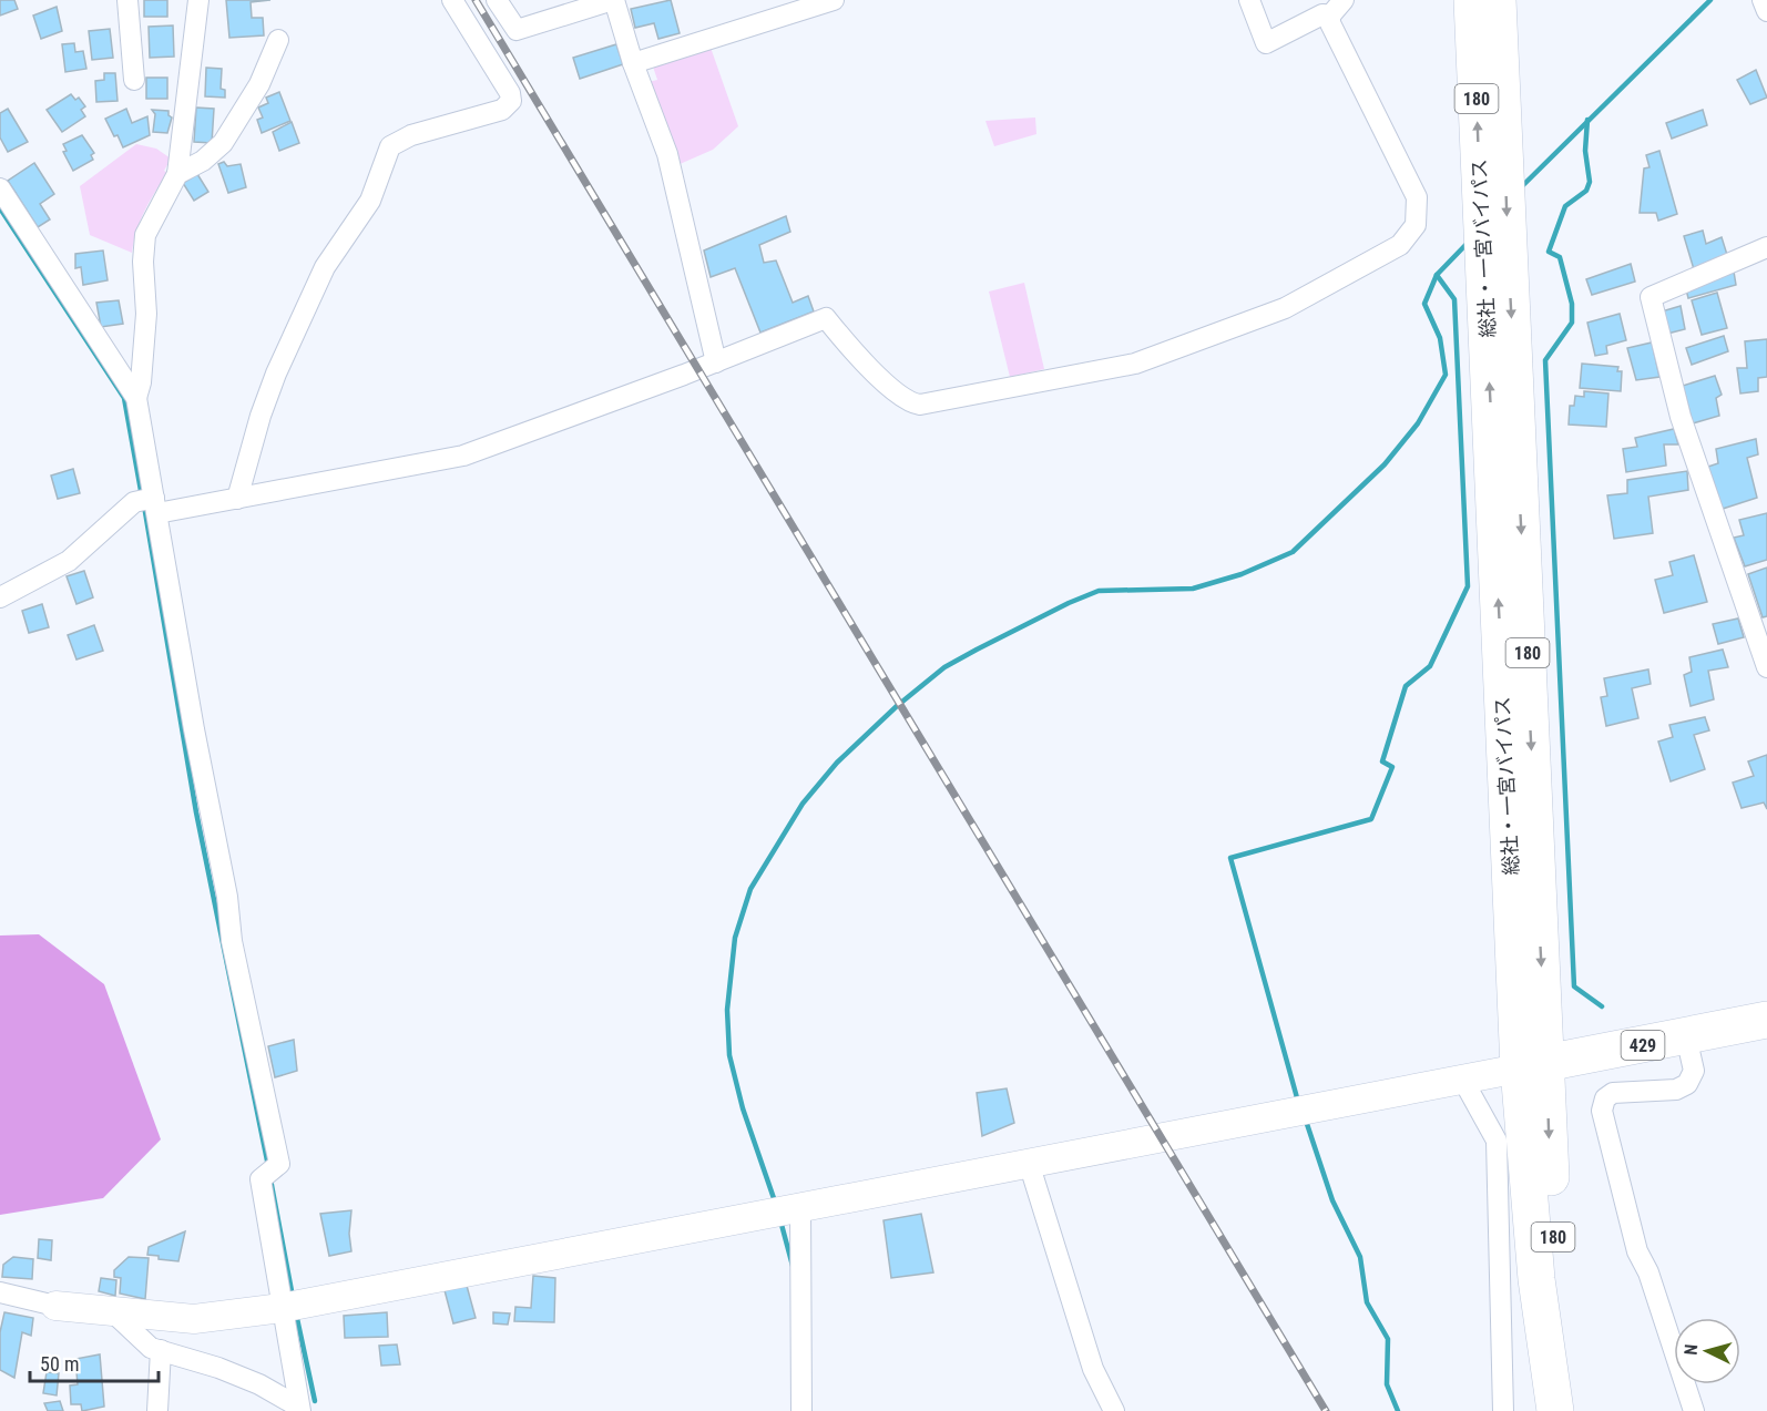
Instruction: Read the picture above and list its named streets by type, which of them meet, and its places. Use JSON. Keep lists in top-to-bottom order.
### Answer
{
  "streets": {
    "highway": ["180", "総社・一宮バイパス", "429"]
  },
  "crossings": [
    ["総社・一宮バイパス", "429"]
  ],
  "scale_bar": "50 m",
  "north": "left"
}
